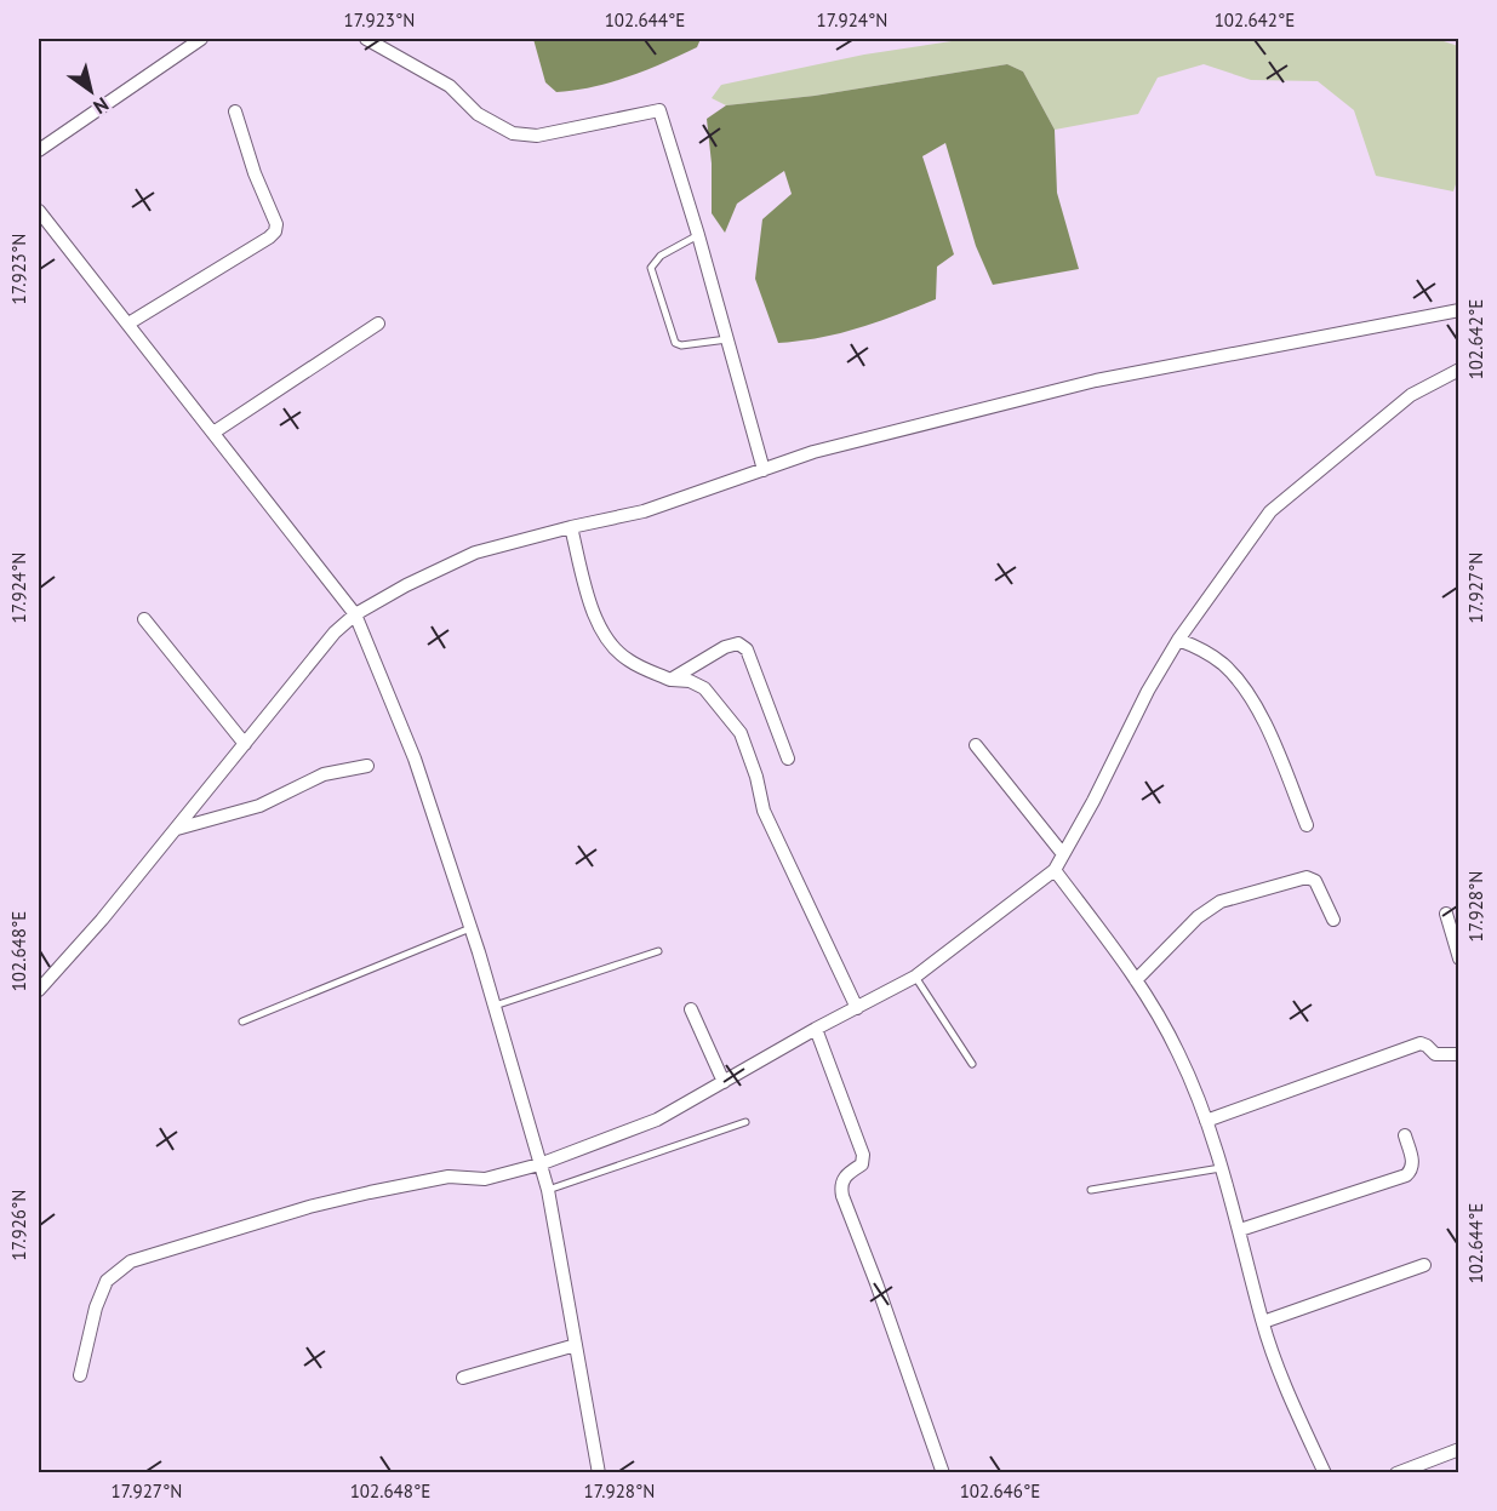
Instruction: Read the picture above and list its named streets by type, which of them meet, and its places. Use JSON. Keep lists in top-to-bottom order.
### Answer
{
  "north": "bottom right",
  "coordinates": [
    "17.923°N",
    "102.644°E",
    "17.924°N",
    "102.642°E",
    "17.927°N",
    "17.928°N",
    "102.648°E",
    "17.926°N",
    "102.646°E"
  ]
}
